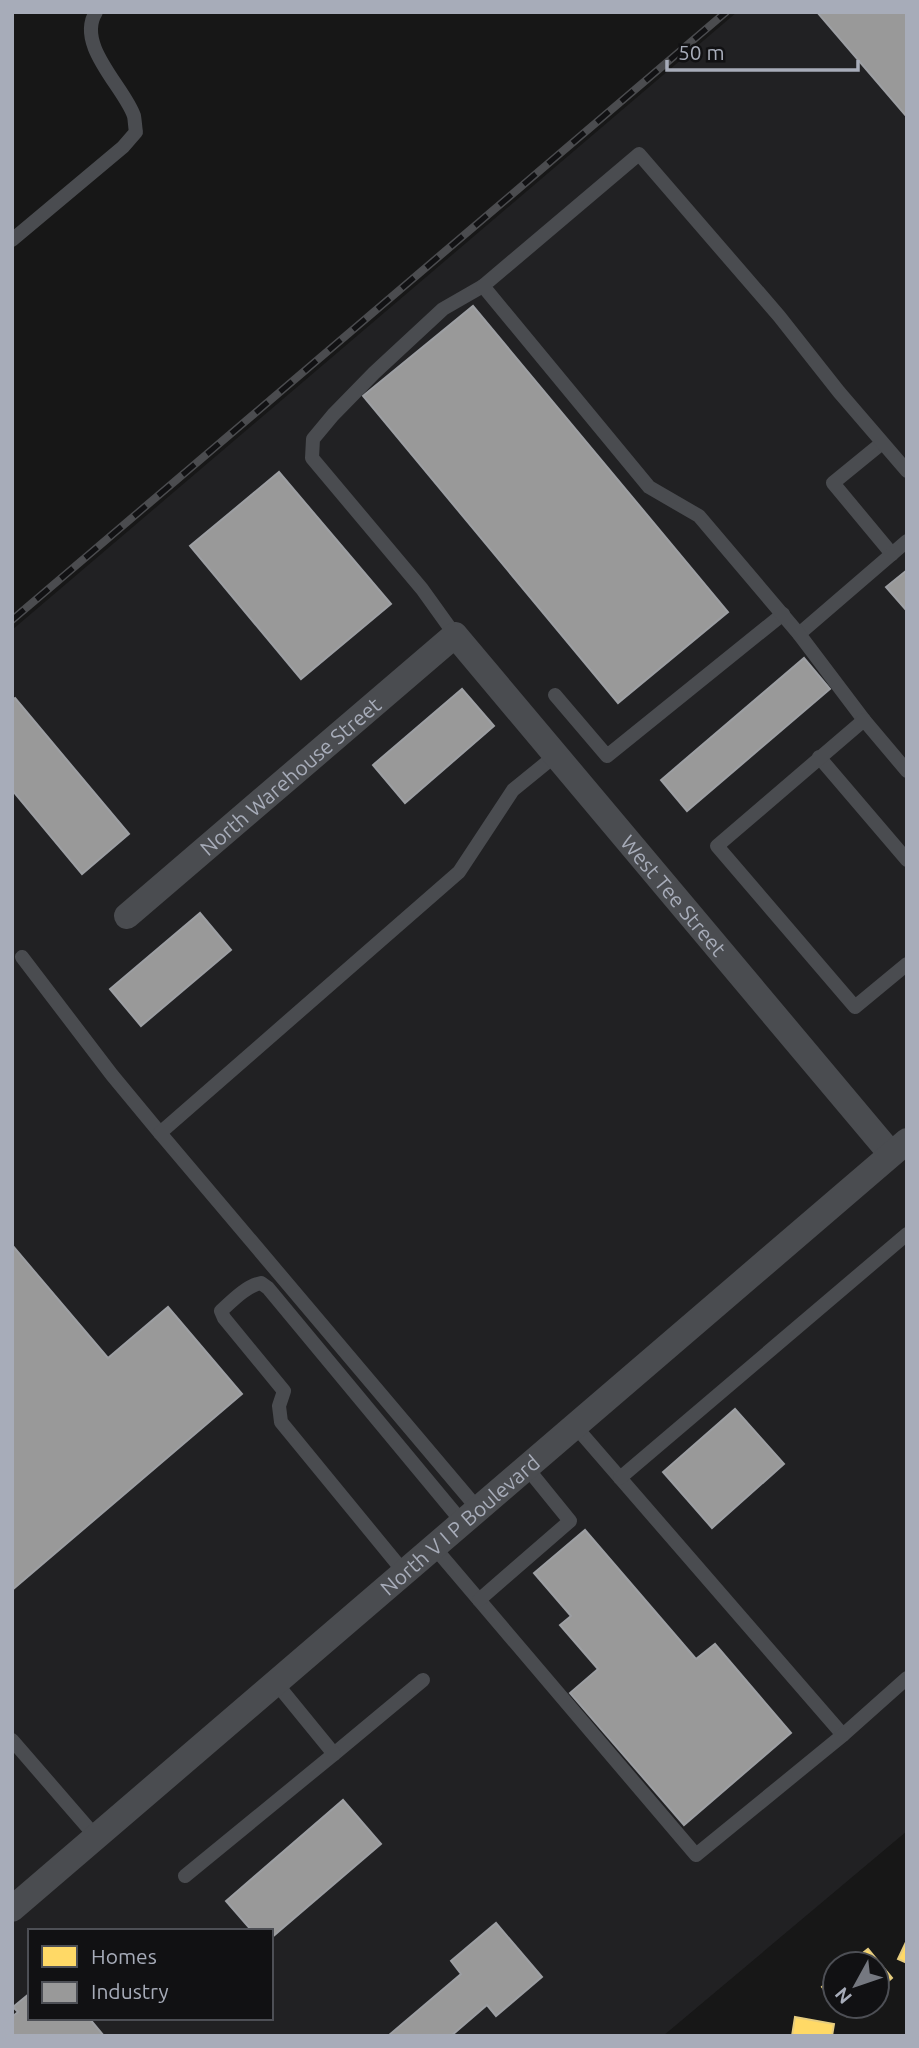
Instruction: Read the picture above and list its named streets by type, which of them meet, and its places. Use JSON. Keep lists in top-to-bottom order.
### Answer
{
  "streets": {
    "street": ["North Warehouse Street", "West Tee Street", "North V I P Boulevard"]
  },
  "crossings": [
    ["North Warehouse Street", "West Tee Street"],
    ["West Tee Street", "North V I P Boulevard"]
  ],
  "legend": ["Homes", "Industry"],
  "scale_bar": "50 m",
  "north": "bottom left"
}
